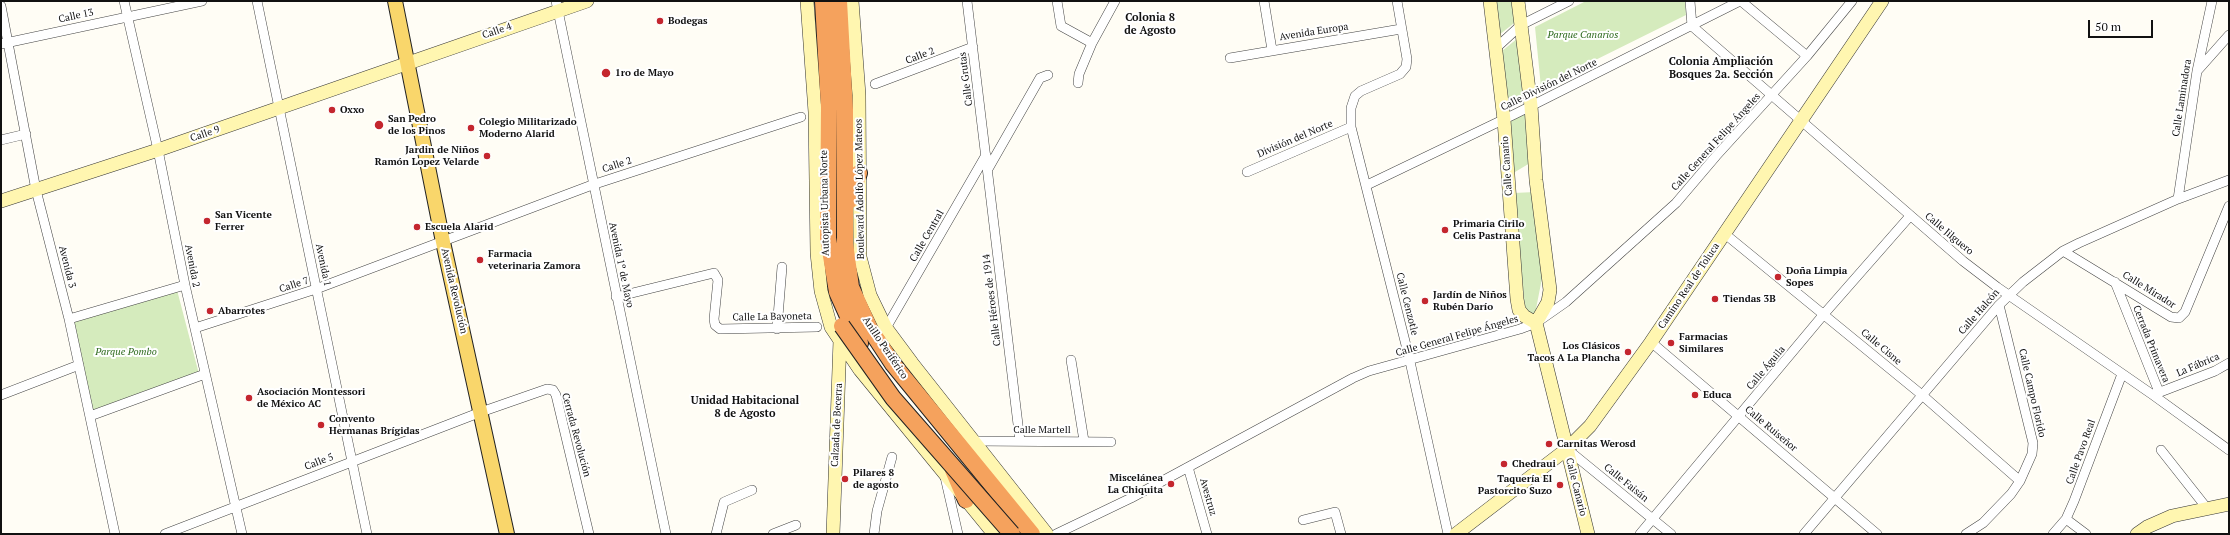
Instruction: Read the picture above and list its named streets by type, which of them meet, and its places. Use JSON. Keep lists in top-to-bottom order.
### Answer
{
  "streets": {
    "highway": ["Autopista Urbana Norte", "Anillo Periférico"],
    "main road": [
      "Calle 4",
      "Calle 9",
      "Calle Canario",
      "Boulevard Adolfo López Mateos",
      "Camino Real de Toluca",
      "Avenida Revolución",
      "Calzada de Becerra"
    ],
    "street": [
      "Calle 13",
      "Avenida Europa",
      "Calle 2",
      "Calle Grutas",
      "Calle División del Norte",
      "Calle Laminadora",
      "División del Norte",
      "Calle General Felipe Ángeles",
      "Calle Jilguero",
      "Calle Central",
      "Avenida 1",
      "Avenida 1º de Mayo",
      "Avenida 2",
      "Avenida 3",
      "Calle 7",
      "Calle Mirador",
      "Calle Héroes de 1914",
      "Calle Cenzotle",
      "Calle Halcón",
      "Calle La Bayoneta",
      "Cerrada Primavera",
      "Calle Cisne",
      "La Fábrica",
      "Calle Águila",
      "Calle Campo Florido",
      "Calle Ruiseñor",
      "Calle Martell",
      "Cerrada Revolución",
      "Calle Pavo Real",
      "Calle 5",
      "Calle Faisán",
      "Avestruz"
    ]
  },
  "crossings": [
    ["Calle 13", "Avenida 2"],
    ["Calle 13", "Avenida 3"],
    ["Calle 4", "Calle 9"],
    ["Calle 4", "Avenida 1º de Mayo"],
    ["Calle 4", "Avenida Revolución"],
    ["Avenida Europa", "Calle Cenzotle"],
    ["Calle 2", "Calle Grutas"],
    ["Calle 2", "Avenida 1º de Mayo"],
    ["Calle 2", "Calle 7"],
    ["Calle 2", "Avenida Revolución"],
    ["Calle Grutas", "Calle Central"],
    ["Calle Grutas", "Calle Héroes de 1914"],
    ["Calle División del Norte", "Calle Canario"],
    ["Calle División del Norte", "Calle Jilguero"],
    ["Calle División del Norte", "Calle Cenzotle"],
    ["Calle Laminadora", "Calle Halcón"],
    ["Calle 9", "Avenida 1"],
    ["Calle 9", "Avenida 2"],
    ["Calle 9", "Avenida 3"],
    ["Calle 9", "Avenida Revolución"],
    ["División del Norte", "Calle Cenzotle"],
    ["Calle General Felipe Ángeles", "Calle Canario"],
    ["Calle General Felipe Ángeles", "Calle Jilguero"],
    ["Calle General Felipe Ángeles", "Calle Cenzotle"],
    ["Calle General Felipe Ángeles", "Avestruz"],
    ["Calle Canario", "Camino Real de Toluca"],
    ["Calle Canario", "Calle Faisán"],
    ["Boulevard Adolfo López Mateos", "Calle Central"],
    ["Boulevard Adolfo López Mateos", "Calle Martell"],
    ["Calle Jilguero", "Camino Real de Toluca"],
    ["Calle Jilguero", "Calle Halcón"],
    ["Calle Jilguero", "Cerrada Primavera"],
    ["Calle Jilguero", "La Fábrica"],
    ["Calle Jilguero", "Calle Águila"],
    ["Calle Jilguero", "Calle Pavo Real"],
    ["Calle Central", "Calle Héroes de 1914"],
    ["Avenida 1", "Calle 7"],
    ["Avenida 1", "Calle 5"],
    ["Avenida 1º de Mayo", "Calle La Bayoneta"],
    ["Avenida 2", "Calle 7"],
    ["Avenida 2", "Calle 5"],
    ["Calle 7", "Avenida Revolución"],
    ["Camino Real de Toluca", "Calle Cisne"],
    ["Camino Real de Toluca", "Calle Ruiseñor"],
    ["Camino Real de Toluca", "Calle Faisán"],
    ["Calle Mirador", "Calle Halcón"],
    ["Calle Mirador", "Cerrada Primavera"],
    ["Avenida Revolución", "Cerrada Revolución"],
    ["Avenida Revolución", "Calle 5"],
    ["Calle Héroes de 1914", "Calle Martell"],
    ["Calle Halcón", "Calle Cisne"],
    ["Calle Halcón", "Calle Campo Florido"],
    ["Calle Halcón", "Calle Ruiseñor"],
    ["Cerrada Primavera", "La Fábrica"],
    ["Calle Cisne", "Calle Águila"],
    ["Calle Cisne", "Calle Campo Florido"],
    ["Calle Águila", "Calle Ruiseñor"],
    ["Calle Águila", "Calle Faisán"],
    ["Cerrada Revolución", "Calle 5"]
  ],
  "districts": ["Colonia 8 de Agosto", "Colonia Ampliación Bosques 2a. Sección", "Unidad Habitacional 8 de Agosto"],
  "parks": ["Parque Canarios", "Parque Pombo"],
  "places": [
    "Bodegas",
    "1ro de Mayo",
    "Oxxo",
    "San Pedro de los Pinos",
    "Colegio Militarizado Moderno Alarid",
    "Jardin de Niños Ramón Lopez Velarde",
    "San Vicente Ferrer",
    "Escuela Alarid",
    "Primaria Cirilo Celis Pastrana",
    "Farmacia veterinaria Zamora",
    "Doña Limpia Sopes",
    "Tiendas 3B",
    "Jardín de Niños Rubén Darío",
    "Abarrotes",
    "Farmacias Similares",
    "Los Clásicos Tacos A La Plancha",
    "Educa",
    "Asociación Montessori de México AC",
    "Convento Hermanas Brígidas",
    "Carnitas Werosd",
    "Chedraui",
    "Pilares 8 de agosto",
    "Miscelánea La Chiquita",
    "Taquería El Pastorcito Suzo"
  ],
  "scale_bar": "50 m"
}
